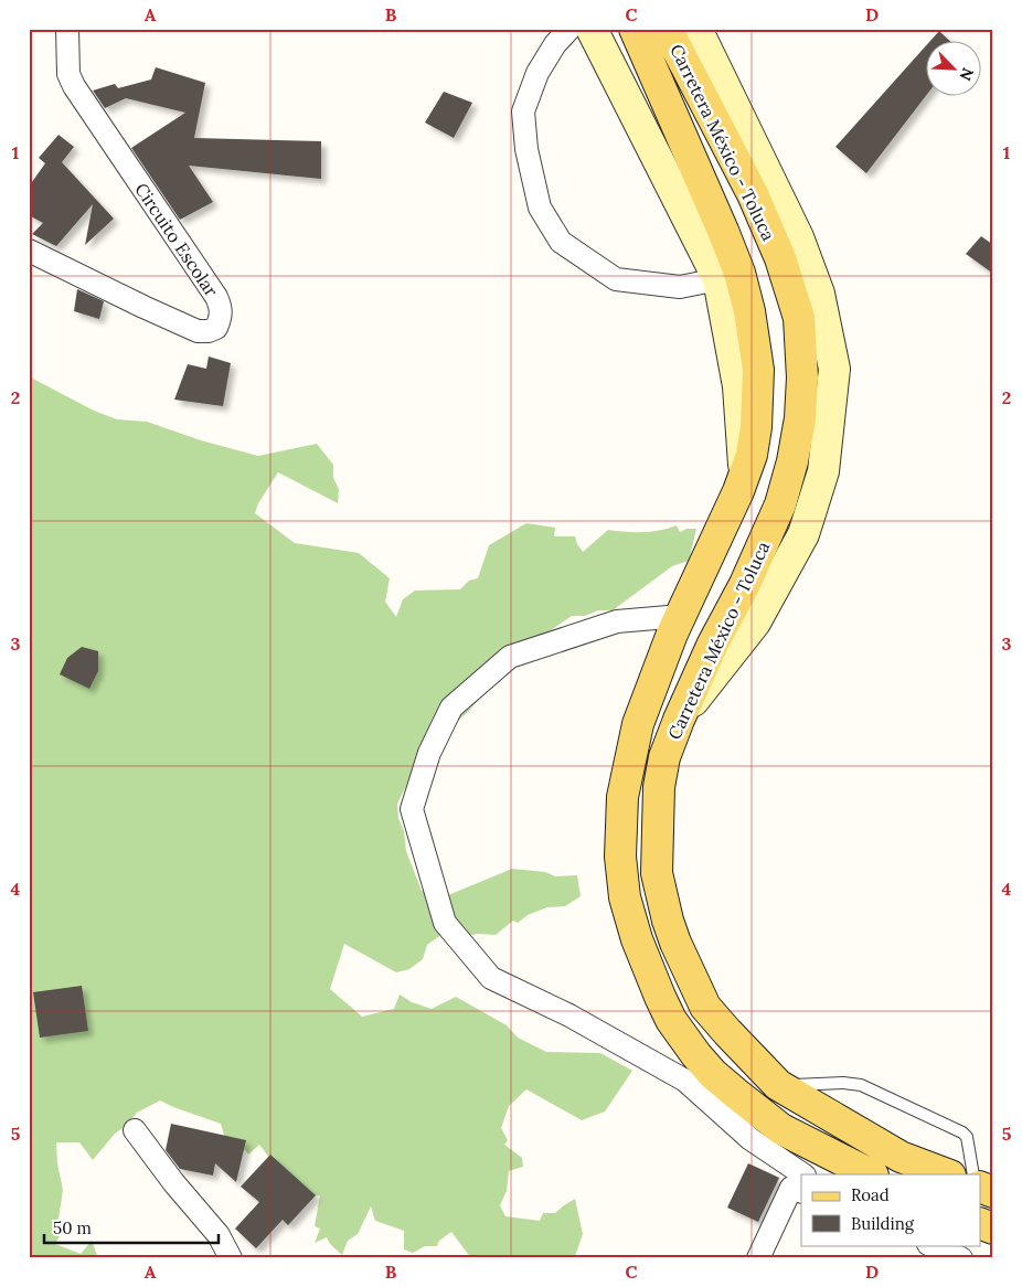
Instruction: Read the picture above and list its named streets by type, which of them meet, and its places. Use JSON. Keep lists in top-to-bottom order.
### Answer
{
  "streets": {
    "main road": ["Carretera México - Toluca"],
    "street": ["Circuito Escolar"]
  },
  "legend": ["Road", "Building"],
  "scale_bar": "50 m",
  "north": "bottom right",
  "grid": {
    "columns": [
      "A",
      "B",
      "C",
      "D"
    ],
    "rows": [
      "1",
      "2",
      "3",
      "4",
      "5"
    ]
  }
}
